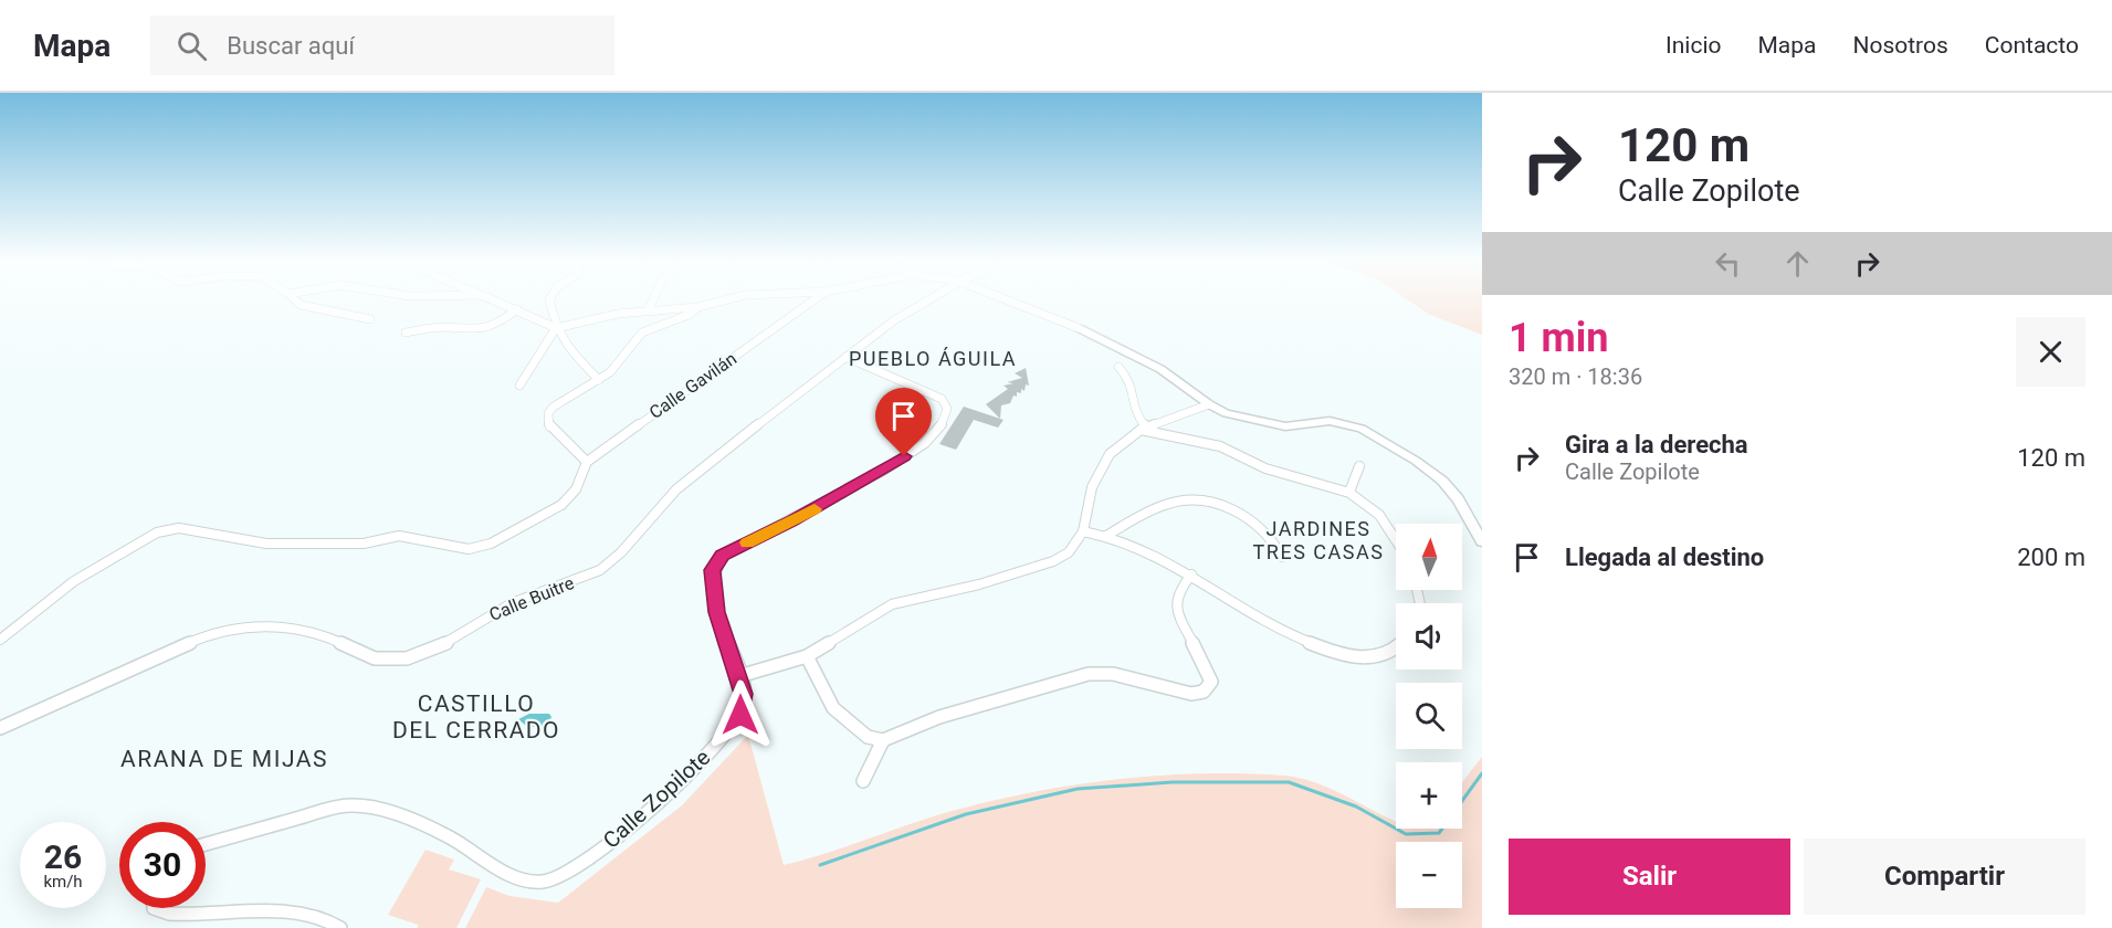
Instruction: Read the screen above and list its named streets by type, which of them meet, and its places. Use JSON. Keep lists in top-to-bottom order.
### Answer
{
  "streets": {
    "street": ["Calle Gavilán", "Calle Buitre", "Calle Zopilote"]
  },
  "crossings": [
    ["Calle Buitre", "Calle Zopilote"]
  ],
  "districts": [
    "PUEBLO ÁGUILA",
    "JARDINES TRES CASAS",
    "CASTILLO DEL CERRADO",
    "ARANA DE MIJAS"
  ],
  "north": "top",
  "page": {
    "header": "Mapa",
    "search": "Buscar aquí",
    "nav": [
      "Inicio",
      "Mapa",
      "Nosotros",
      "Contacto"
    ],
    "turn": ["120 m", "Calle Zopilote"],
    "heading": ["1 min", "320 m · 18:36"],
    "list": [
      {
        "name": "Gira a la derecha",
        "note": "Calle Zopilote",
        "value": "120 m"
      },
      {
        "name": "Llegada al destino",
        "value": "200 m"
      }
    ],
    "map_buttons": ["+", "−"],
    "speed": "26 km/h",
    "limit": "30",
    "buttons": ["Salir", "Compartir"]
  }
}
